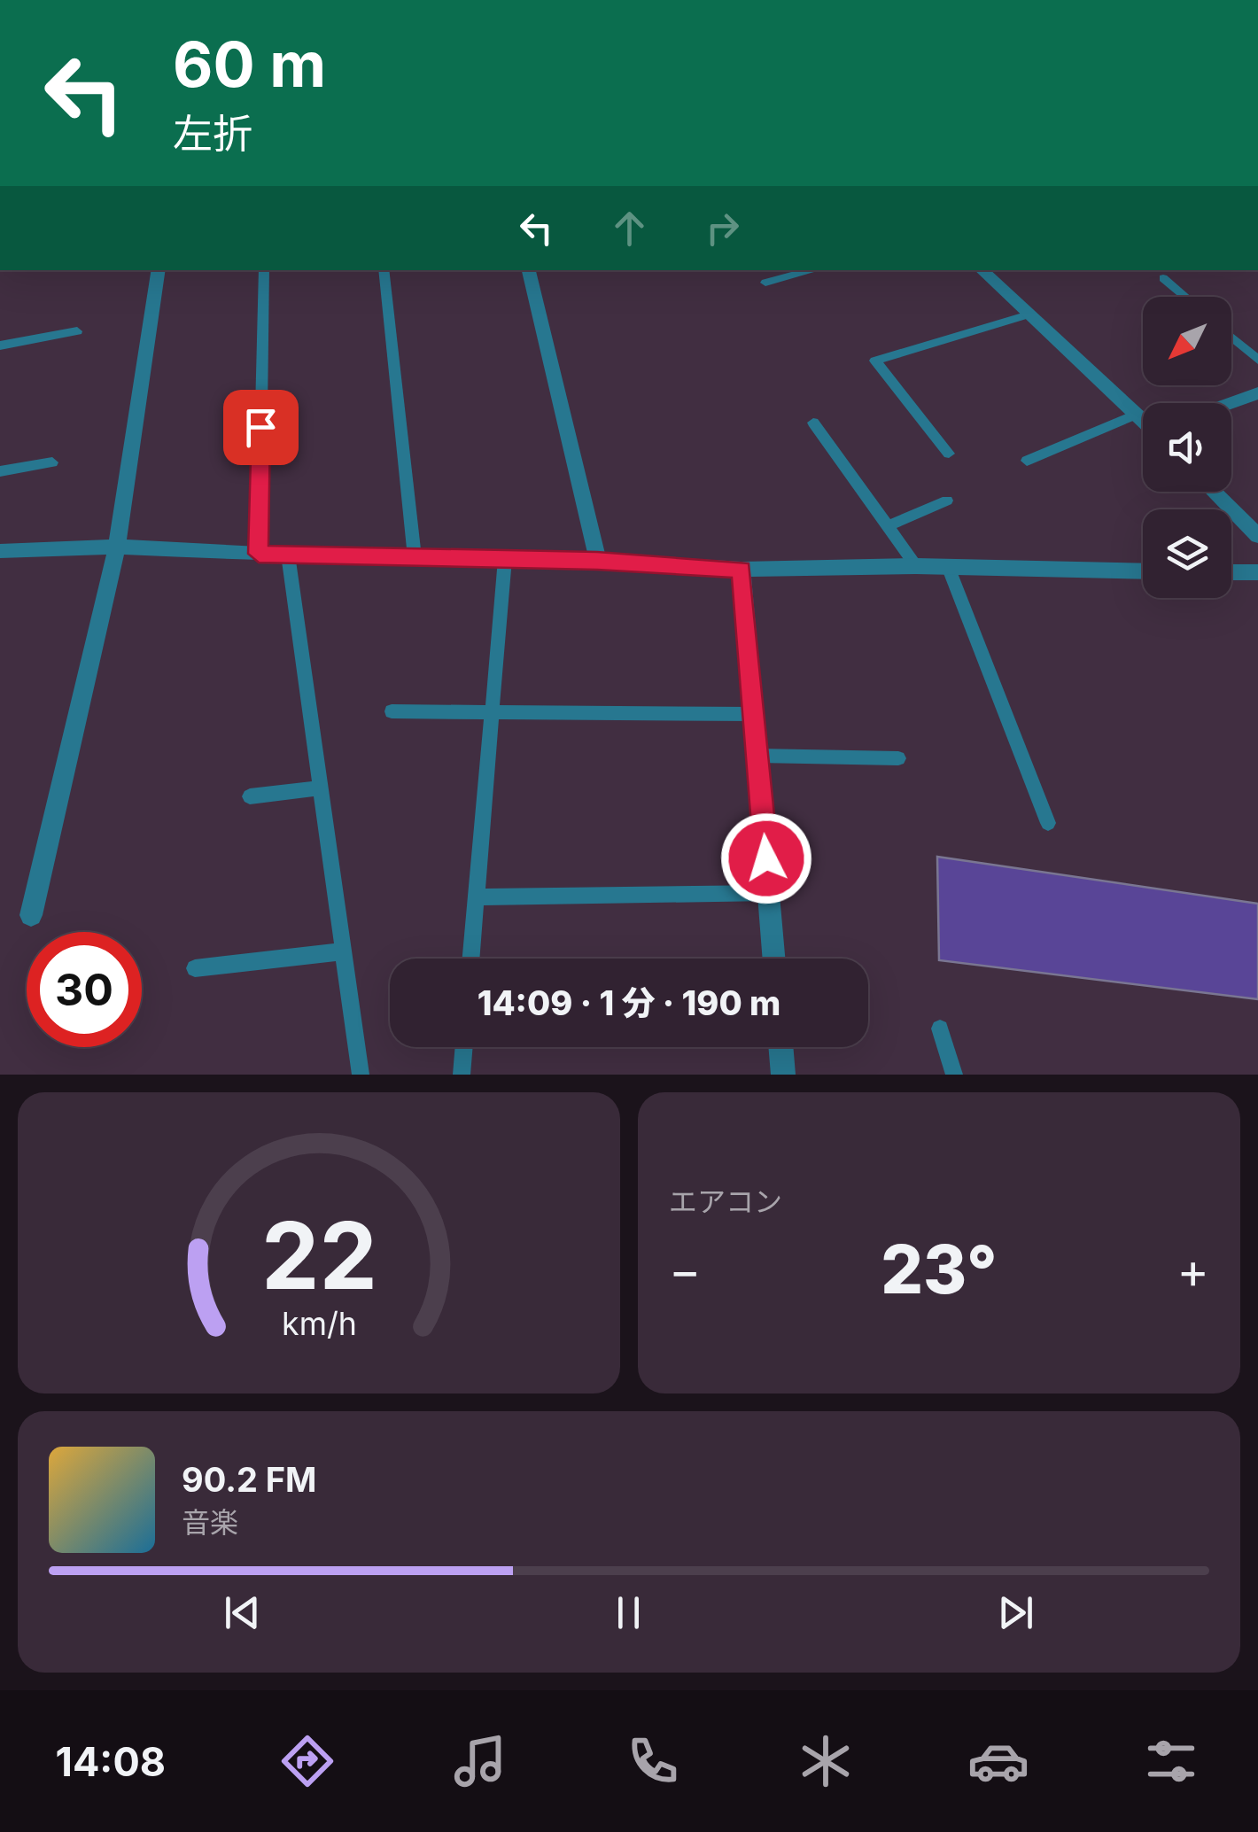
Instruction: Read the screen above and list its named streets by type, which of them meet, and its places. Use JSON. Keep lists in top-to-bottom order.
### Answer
{
  "north": "bottom left",
  "page": {
    "turn": ["60 m", "左折"],
    "limit": "30",
    "trip": "14:09 · 1 分 · 190 m",
    "tile": "エアコン",
    "heat": ["−", "23°", "+"],
    "song": ["90.2 FM", "音楽"],
    "tabs": "14:08",
    "gauge": ["22", "km/h"]
  }
}
